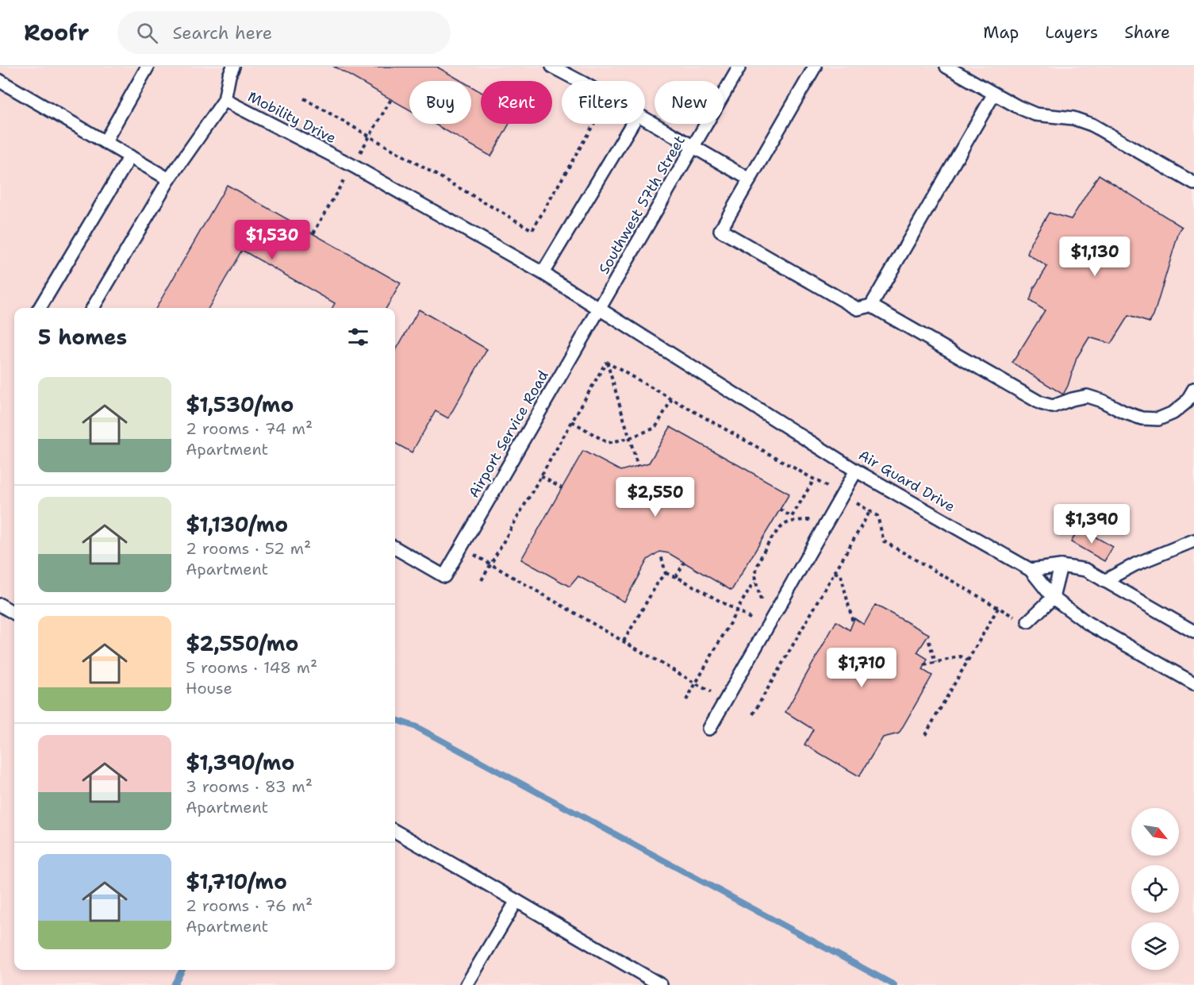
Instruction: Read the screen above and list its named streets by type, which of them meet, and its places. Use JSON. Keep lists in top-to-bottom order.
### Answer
{
  "streets": {
    "lane": [
      "Mobility Drive",
      "Southwest 57th Street",
      "Airport Service Road",
      "Air Guard Drive"
    ]
  },
  "crossings": [
    ["Mobility Drive", "Southwest 57th Street"],
    ["Mobility Drive", "Airport Service Road"],
    ["Mobility Drive", "Air Guard Drive"],
    ["Southwest 57th Street", "Airport Service Road"],
    ["Southwest 57th Street", "Air Guard Drive"],
    ["Airport Service Road", "Air Guard Drive"]
  ],
  "north": "bottom right",
  "page": {
    "header": "Roofr",
    "search": "Search here",
    "nav": ["Map", "Layers", "Share"],
    "chip": [
      "Buy",
      "Rent",
      "Filters",
      "New"
    ],
    "price": [
      "$1,530",
      "$1,130",
      "$2,550",
      "$1,390",
      "$1,710"
    ],
    "heading": "5 homes",
    "list": [
      {
        "name": "$1,530/mo",
        "note": "2 rooms · 74 m² · Apartment"
      },
      {
        "name": "$1,130/mo",
        "note": "2 rooms · 52 m² · Apartment"
      },
      {
        "name": "$2,550/mo",
        "note": "5 rooms · 148 m² · House"
      },
      {
        "name": "$1,390/mo",
        "note": "3 rooms · 83 m² · Apartment"
      },
      {
        "name": "$1,710/mo",
        "note": "2 rooms · 76 m² · Apartment"
      }
    ]
  }
}
